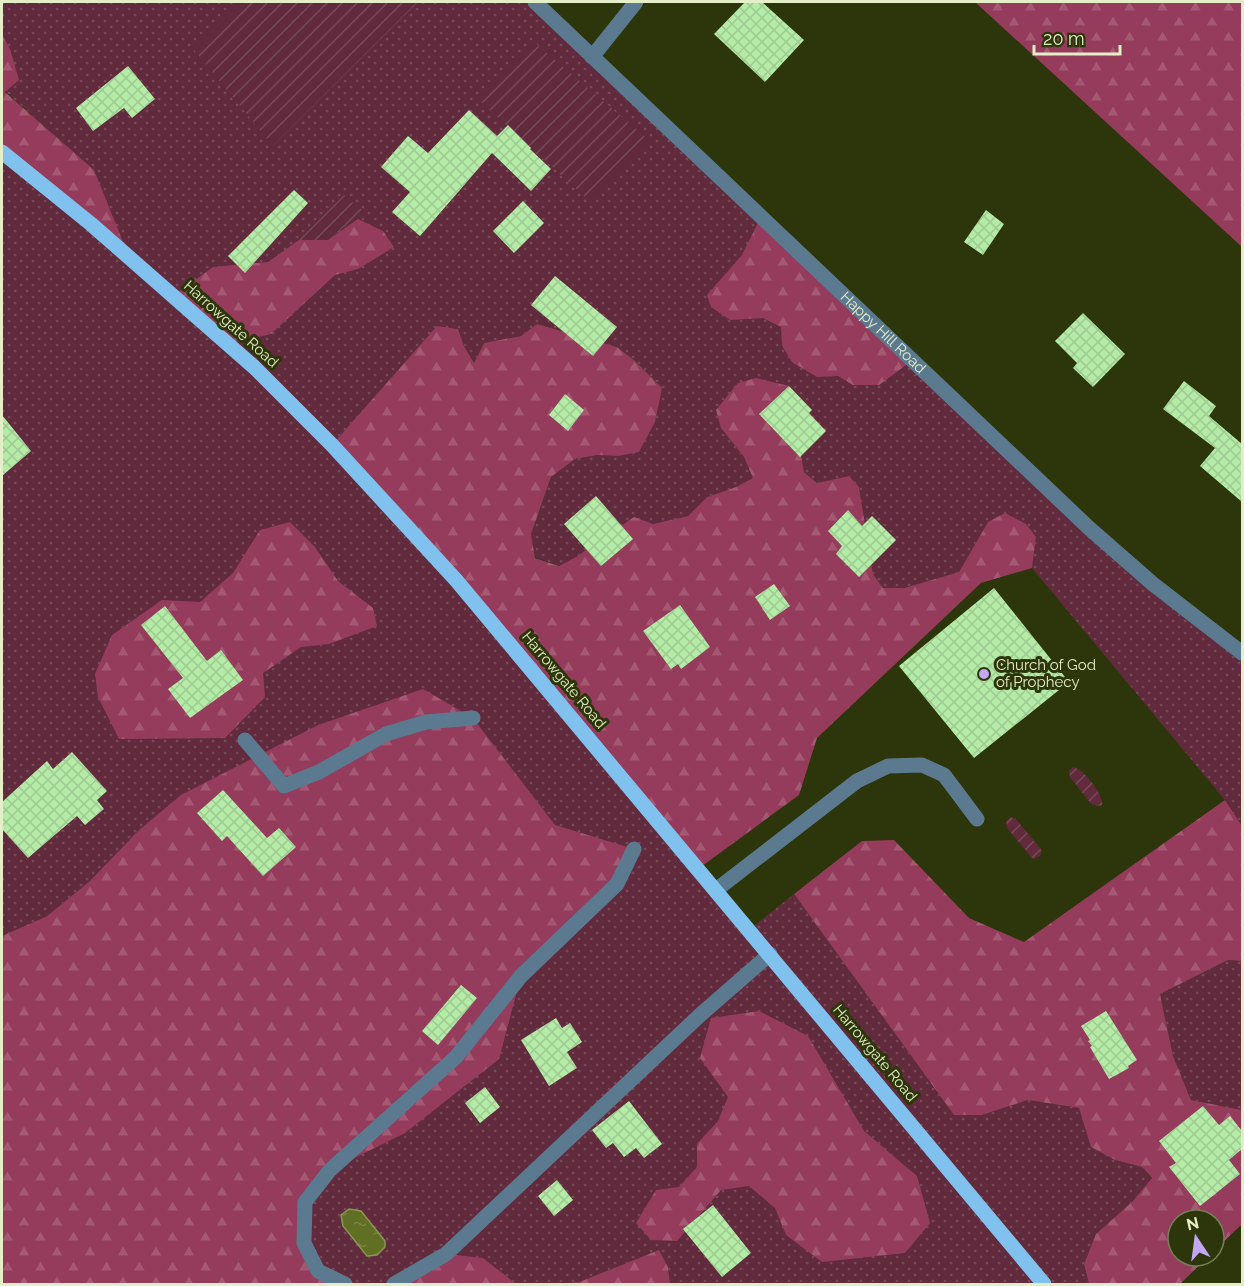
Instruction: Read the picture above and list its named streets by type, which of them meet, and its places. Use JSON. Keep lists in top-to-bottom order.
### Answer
{
  "streets": {
    "main road": ["Harrowgate Road"],
    "street": ["Happy Hill Road"]
  },
  "places": ["Church of God of Prophecy"],
  "scale_bar": "20 m",
  "north": "top"
}
